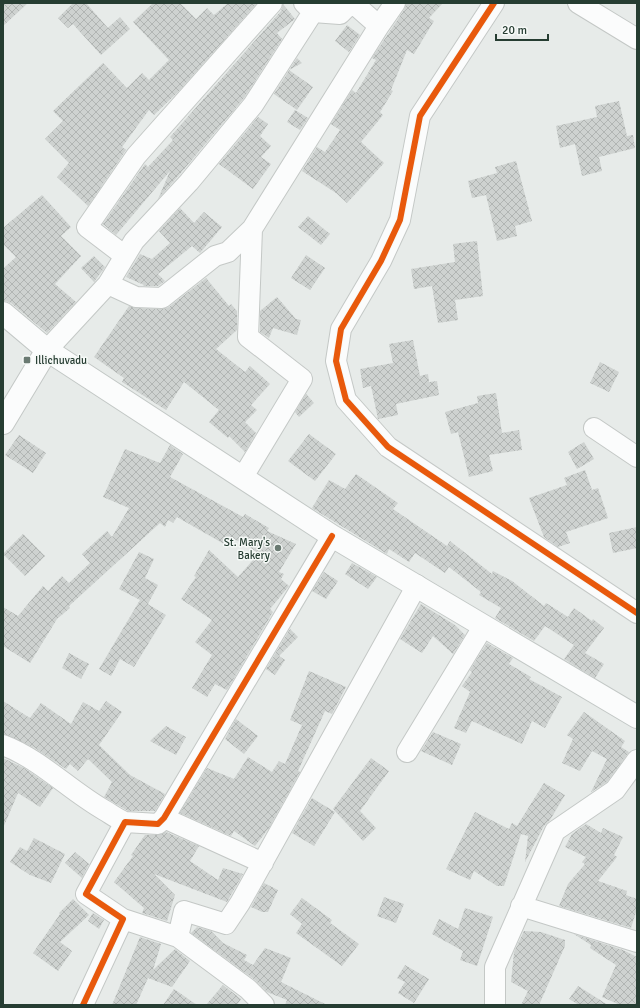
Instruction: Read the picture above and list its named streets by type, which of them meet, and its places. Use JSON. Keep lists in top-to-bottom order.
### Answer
{
  "places": {
    "transit": ["Illichuvadu"],
    "other": ["St. Mary's Bakery"]
  },
  "scale_bar": "20 m"
}
